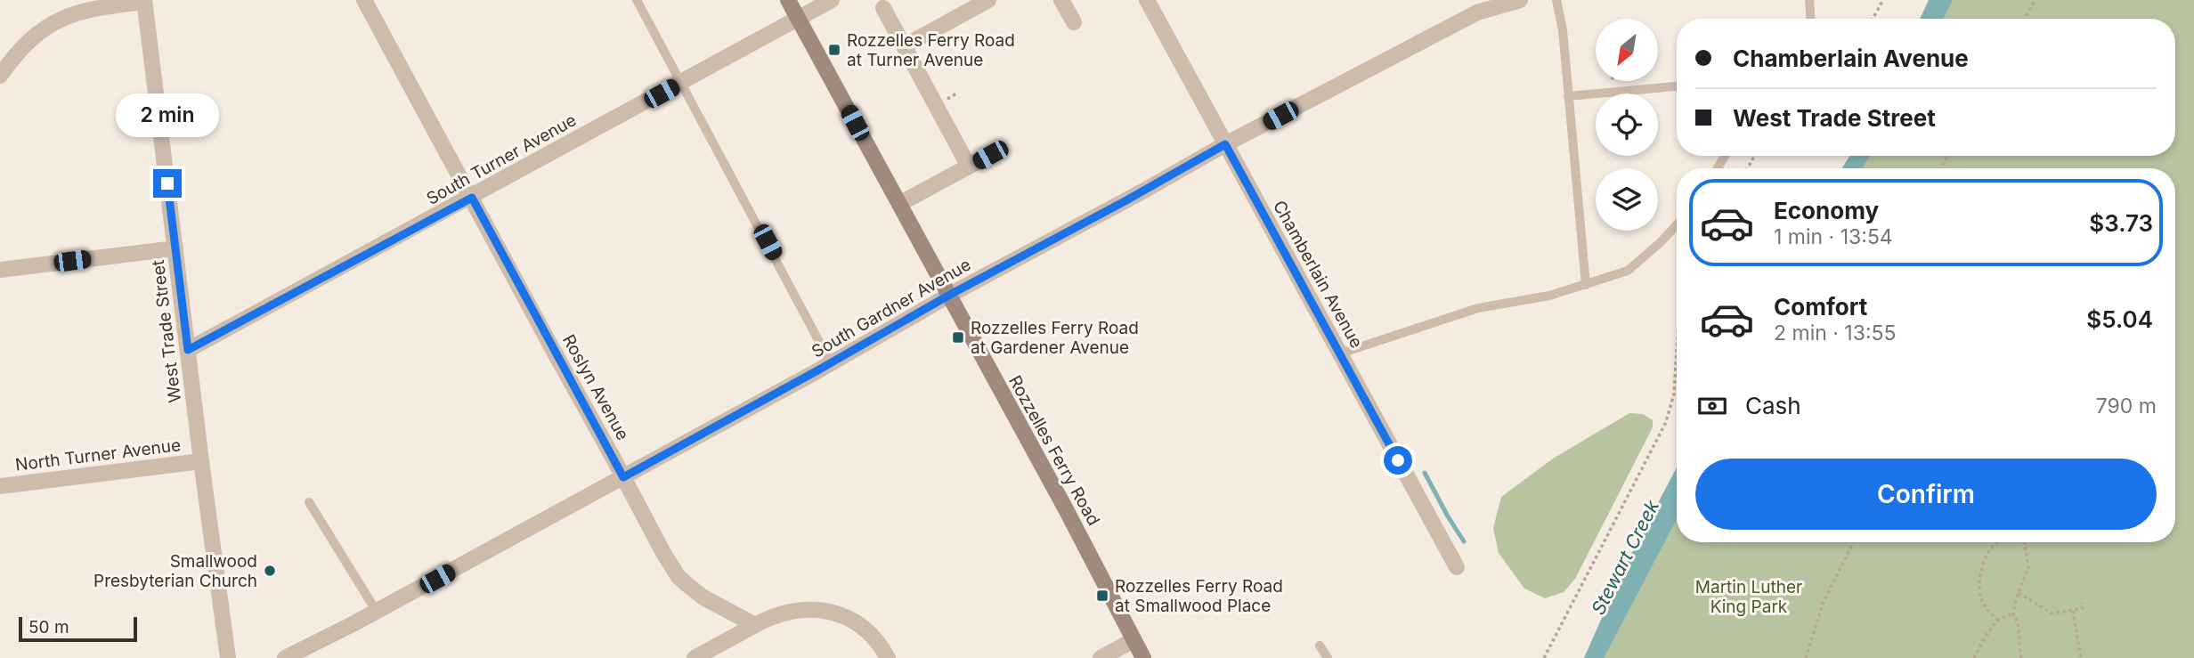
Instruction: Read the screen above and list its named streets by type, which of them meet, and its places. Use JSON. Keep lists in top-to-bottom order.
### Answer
{
  "streets": {
    "street": [
      "South Turner Avenue",
      "Chamberlain Avenue",
      "South Gardner Avenue",
      "West Trade Street",
      "Roslyn Avenue",
      "Rozzelles Ferry Road",
      "North Turner Avenue"
    ]
  },
  "crossings": [
    ["South Turner Avenue", "West Trade Street"],
    ["South Turner Avenue", "Roslyn Avenue"],
    ["South Turner Avenue", "Rozzelles Ferry Road"],
    ["Chamberlain Avenue", "South Gardner Avenue"],
    ["South Gardner Avenue", "Roslyn Avenue"],
    ["South Gardner Avenue", "Rozzelles Ferry Road"],
    ["West Trade Street", "North Turner Avenue"]
  ],
  "water": ["Stewart Creek"],
  "parks": ["Martin Luther King Park"],
  "places": {
    "transit": ["Rozzelles Ferry Road at Turner Avenue", "Rozzelles Ferry Road at Gardener Avenue", "Rozzelles Ferry Road at Smallwood Place"],
    "other": ["Smallwood Presbyterian Church"]
  },
  "scale_bar": "50 m",
  "north": "bottom left",
  "page": {
    "banner": ["Chamberlain Avenue", "West Trade Street"],
    "bubble": "2 min",
    "list": [
      {
        "name": "Economy",
        "note": "1 min · 13:54",
        "value": "$3.73"
      },
      {
        "name": "Comfort",
        "note": "2 min · 13:55",
        "value": "$5.04"
      }
    ],
    "pay": ["Cash", "790 m"],
    "buttons": "Confirm",
    "scale": "50 m"
  }
}
